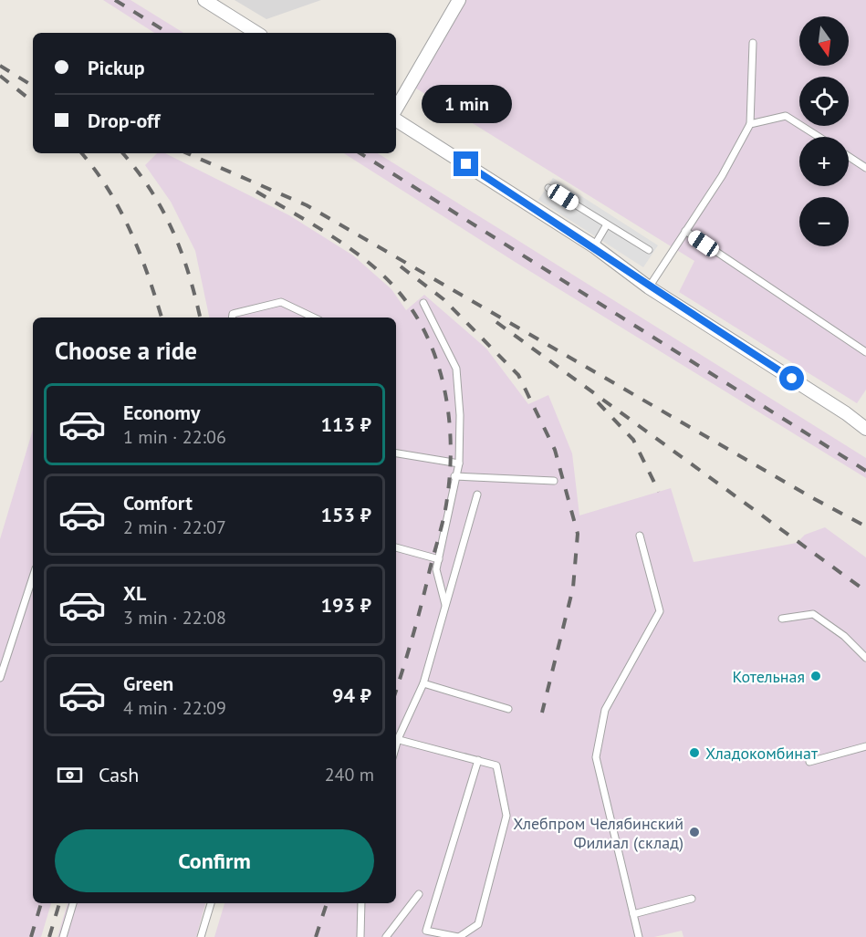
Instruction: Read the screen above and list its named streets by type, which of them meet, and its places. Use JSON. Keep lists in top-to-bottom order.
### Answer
{
  "places": ["Котельная", "Хладокомбинат", "Хлебпром Челябинский Филиал (склад)"],
  "north": "bottom",
  "page": {
    "map_buttons": ["+", "−"],
    "banner": ["Pickup", "Drop-off"],
    "bubble": "1 min",
    "heading": "Choose a ride",
    "list": [
      {
        "name": "Economy",
        "note": "1 min · 22:06",
        "value": "113 ₽"
      },
      {
        "name": "Comfort",
        "note": "2 min · 22:07",
        "value": "153 ₽"
      },
      {
        "name": "XL",
        "note": "3 min · 22:08",
        "value": "193 ₽"
      },
      {
        "name": "Green",
        "note": "4 min · 22:09",
        "value": "94 ₽"
      }
    ],
    "pay": ["Cash", "240 m"],
    "buttons": "Confirm"
  }
}
